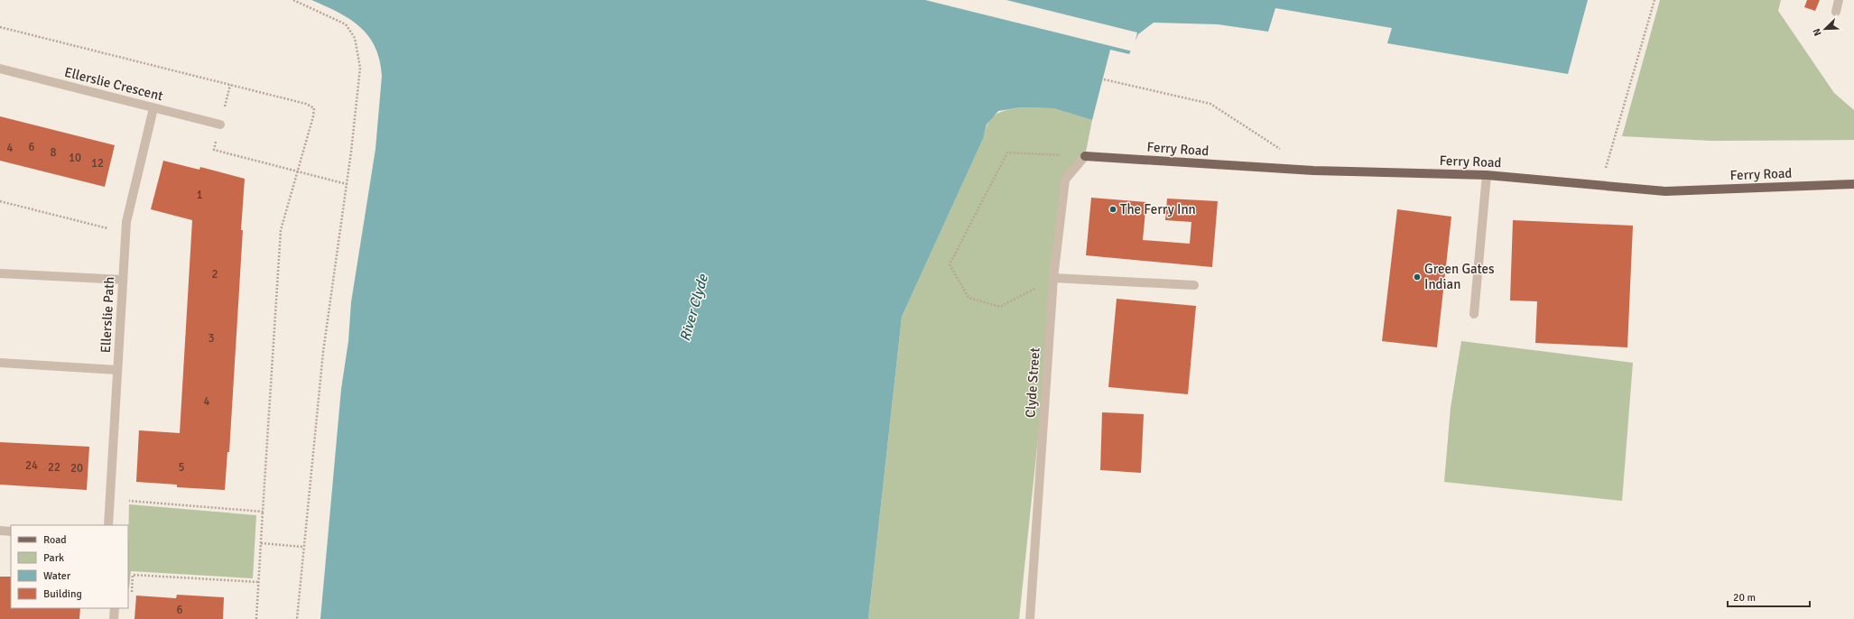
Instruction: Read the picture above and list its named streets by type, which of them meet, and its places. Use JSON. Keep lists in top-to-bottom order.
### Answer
{
  "streets": {
    "main road": ["Ferry Road"],
    "street": ["Ellerslie Crescent", "Ellerslie Path", "Clyde Street"]
  },
  "crossings": [
    ["Ellerslie Crescent", "Ellerslie Path"],
    ["Ferry Road", "Clyde Street"]
  ],
  "water": ["River Clyde"],
  "places": ["The Ferry Inn", "Green Gates Indian"],
  "house_numbers": [
    "6",
    "4",
    "8",
    "10",
    "12",
    "1",
    "2",
    "3",
    "4",
    "24",
    "22",
    "5",
    "20",
    "6"
  ],
  "legend": [
    "Road",
    "Park",
    "Water",
    "Building"
  ],
  "scale_bar": "20 m",
  "north": "bottom left"
}
